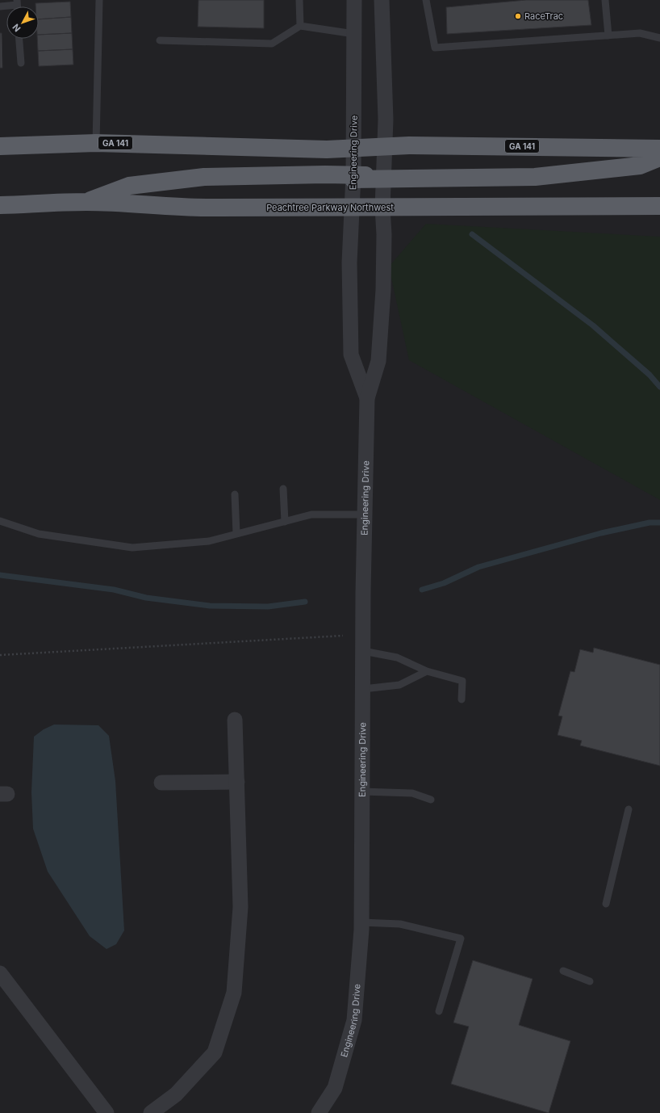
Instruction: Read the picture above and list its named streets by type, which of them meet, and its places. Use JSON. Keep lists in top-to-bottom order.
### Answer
{
  "streets": {
    "highway": ["GA 141", "Peachtree Parkway Northwest"],
    "street": ["Engineering Drive"]
  },
  "crossings": [
    ["GA 141", "Engineering Drive"],
    ["Engineering Drive", "Peachtree Parkway Northwest"]
  ],
  "places": ["RaceTrac"],
  "north": "bottom left"
}
